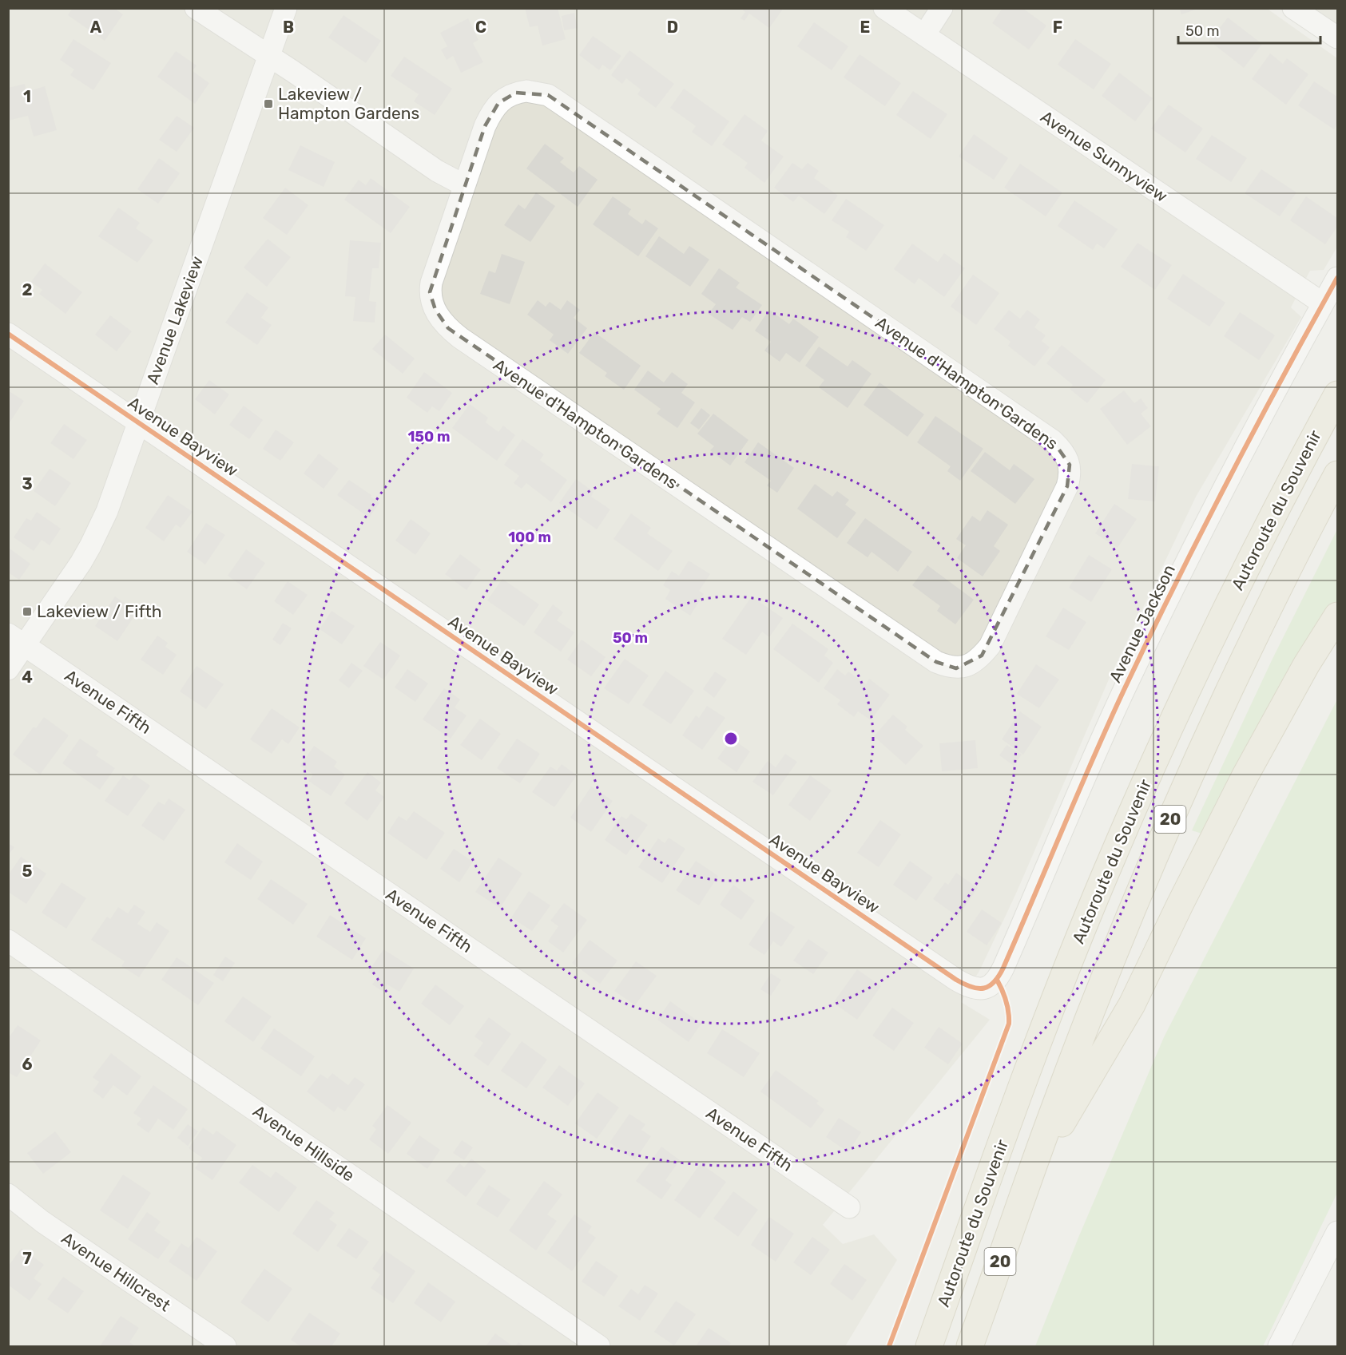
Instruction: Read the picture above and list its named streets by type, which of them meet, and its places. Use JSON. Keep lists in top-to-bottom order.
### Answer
{
  "streets": {
    "highway": ["Autoroute du Souvenir", "20"],
    "street": [
      "Avenue Sunnyview",
      "Avenue Lakeview",
      "Avenue d'Hampton Gardens",
      "Avenue Bayview",
      "Avenue Jackson",
      "Avenue Fifth",
      "Avenue Hillside",
      "Avenue Hillcrest"
    ]
  },
  "crossings": [
    ["Avenue Sunnyview", "Avenue Jackson"],
    ["Avenue Lakeview", "Avenue Bayview"],
    ["Avenue Lakeview", "Avenue Fifth"],
    ["Avenue Bayview", "Avenue Jackson"]
  ],
  "places": {
    "transit": ["Lakeview / Hampton Gardens", "Lakeview / Fifth"]
  },
  "scale_bar": "50 m",
  "grid": {
    "columns": [
      "A",
      "B",
      "C",
      "D",
      "E",
      "F"
    ],
    "rows": [
      "1",
      "2",
      "3",
      "4",
      "5",
      "6",
      "7"
    ]
  },
  "rings": ["150 m", "100 m", "50 m"]
}
